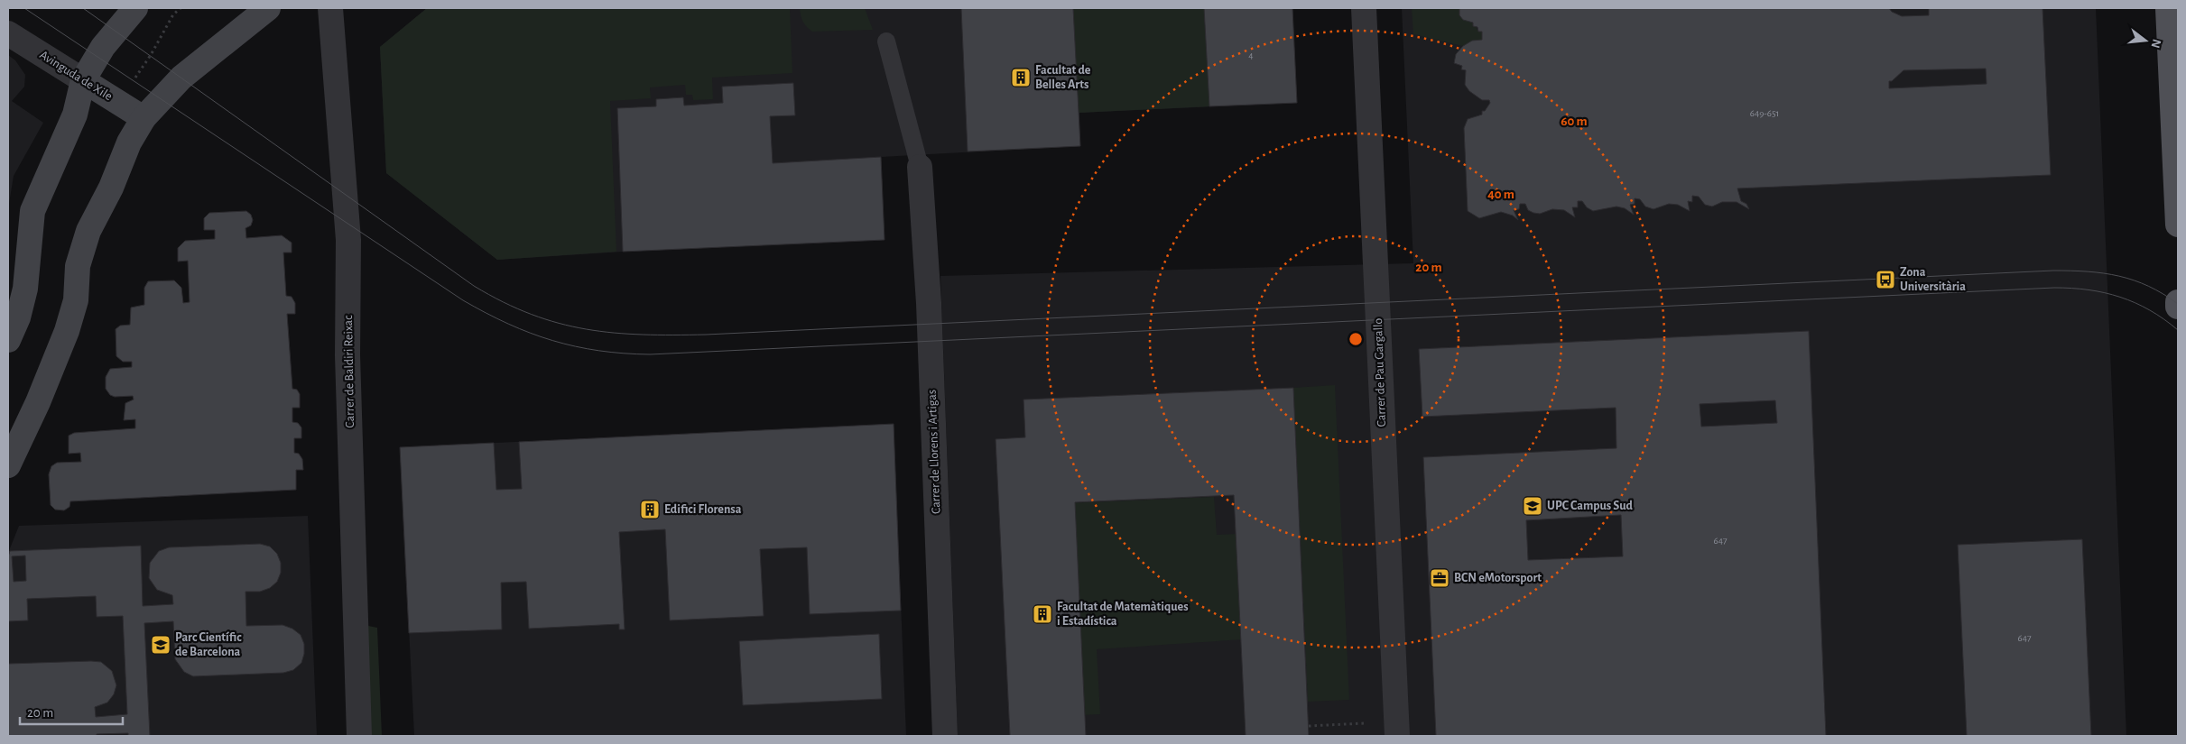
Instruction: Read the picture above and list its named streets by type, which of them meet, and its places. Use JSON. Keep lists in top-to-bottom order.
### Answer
{
  "streets": {
    "street": [
      "Avinguda de Xile",
      "Carrer de Baldiri Reixac",
      "Carrer de Pau Gargallo",
      "Carrer de Llorens i Artigas"
    ]
  },
  "places": {
    "building": ["Facultat de Belles Arts", "Edifici Florensa", "Facultat de Matemàtiques i Estadística"],
    "bus stop": ["Zona Universitària"],
    "school or university": ["UPC Campus Sud", "Parc Científic de Barcelona"],
    "office": ["BCN eMotorsport"]
  },
  "house_numbers": [
    "4",
    "649-651",
    "647",
    "647"
  ],
  "scale_bar": "20 m",
  "north": "right",
  "rings": ["60 m", "40 m", "20 m"]
}
